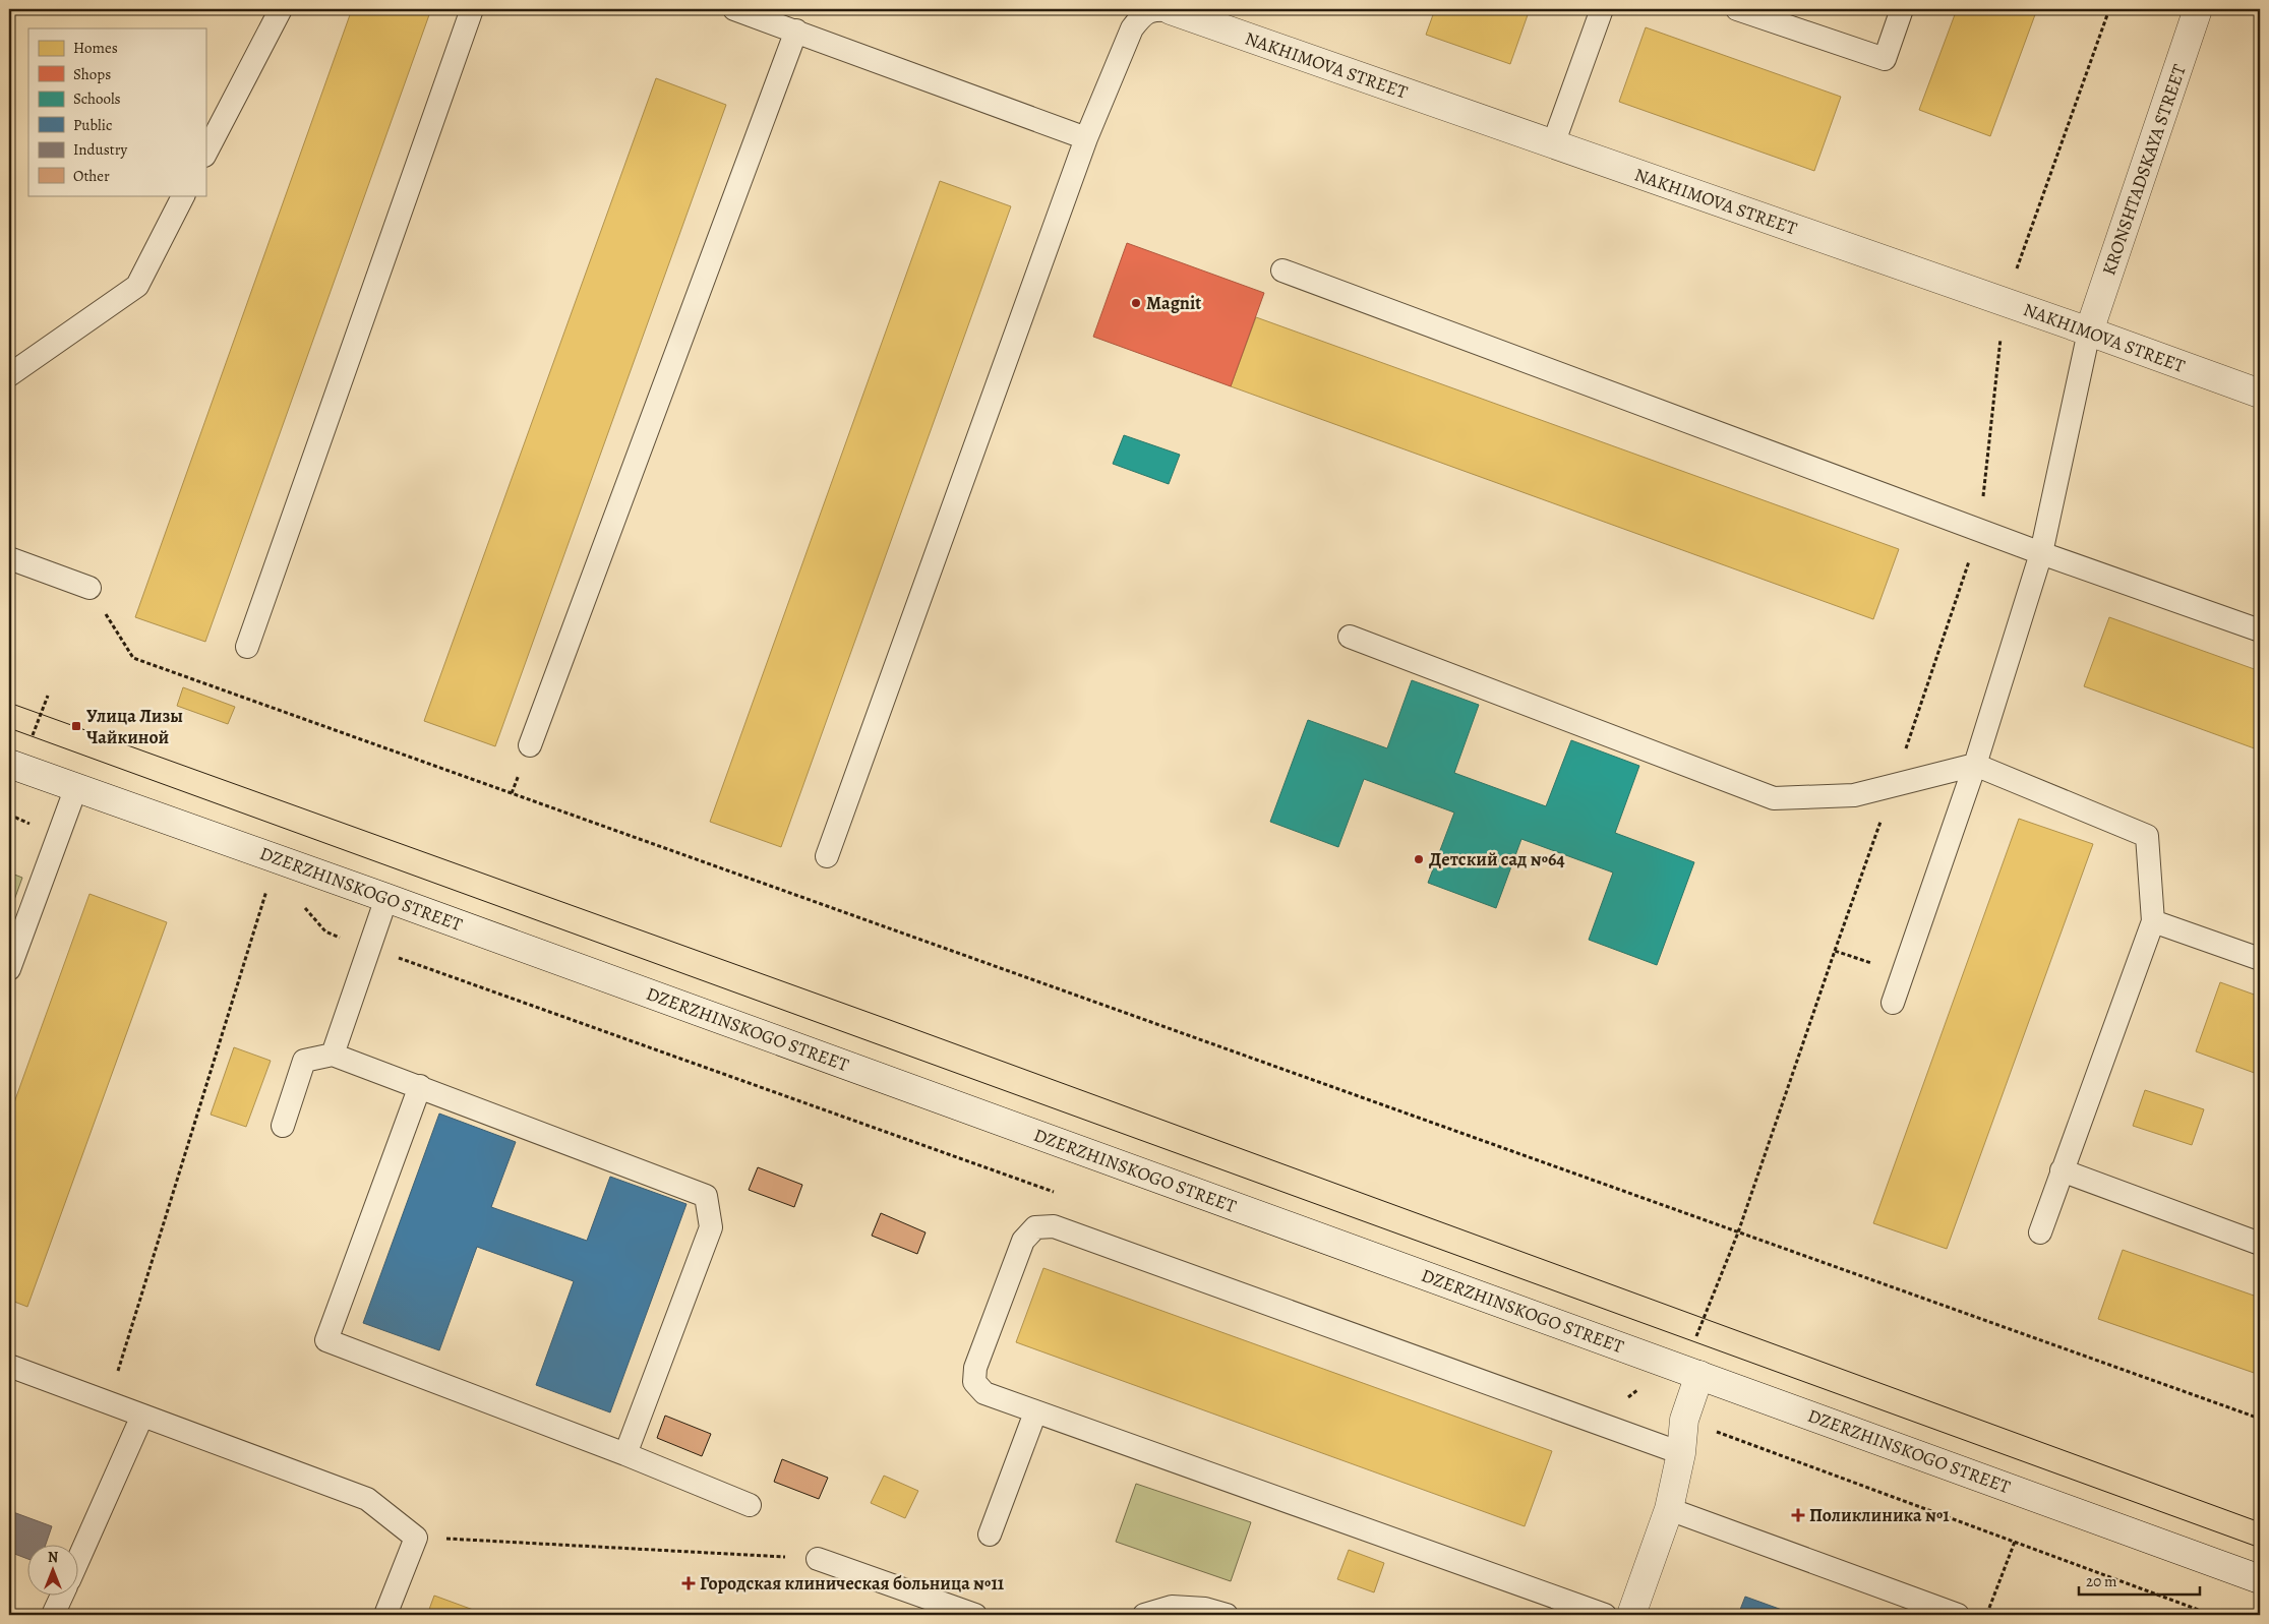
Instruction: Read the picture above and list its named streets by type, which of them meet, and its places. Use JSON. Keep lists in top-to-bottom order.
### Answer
{
  "streets": {
    "main road": ["NAKHIMOVA STREET", "KRONSHTADSKAYA STREET", "DZERZHINSKOGO STREET"]
  },
  "crossings": [
    ["NAKHIMOVA STREET", "KRONSHTADSKAYA STREET"]
  ],
  "places": {
    "other": ["Magnit", "Детский сад №64"],
    "transit": ["Улица Лизы Чайкиной"],
    "health": ["Поликлиника №1", "Городская клиническая больница №11"]
  },
  "legend": [
    "Homes",
    "Shops",
    "Schools",
    "Public",
    "Industry",
    "Other"
  ],
  "scale_bar": "20 m",
  "north": "top"
}
